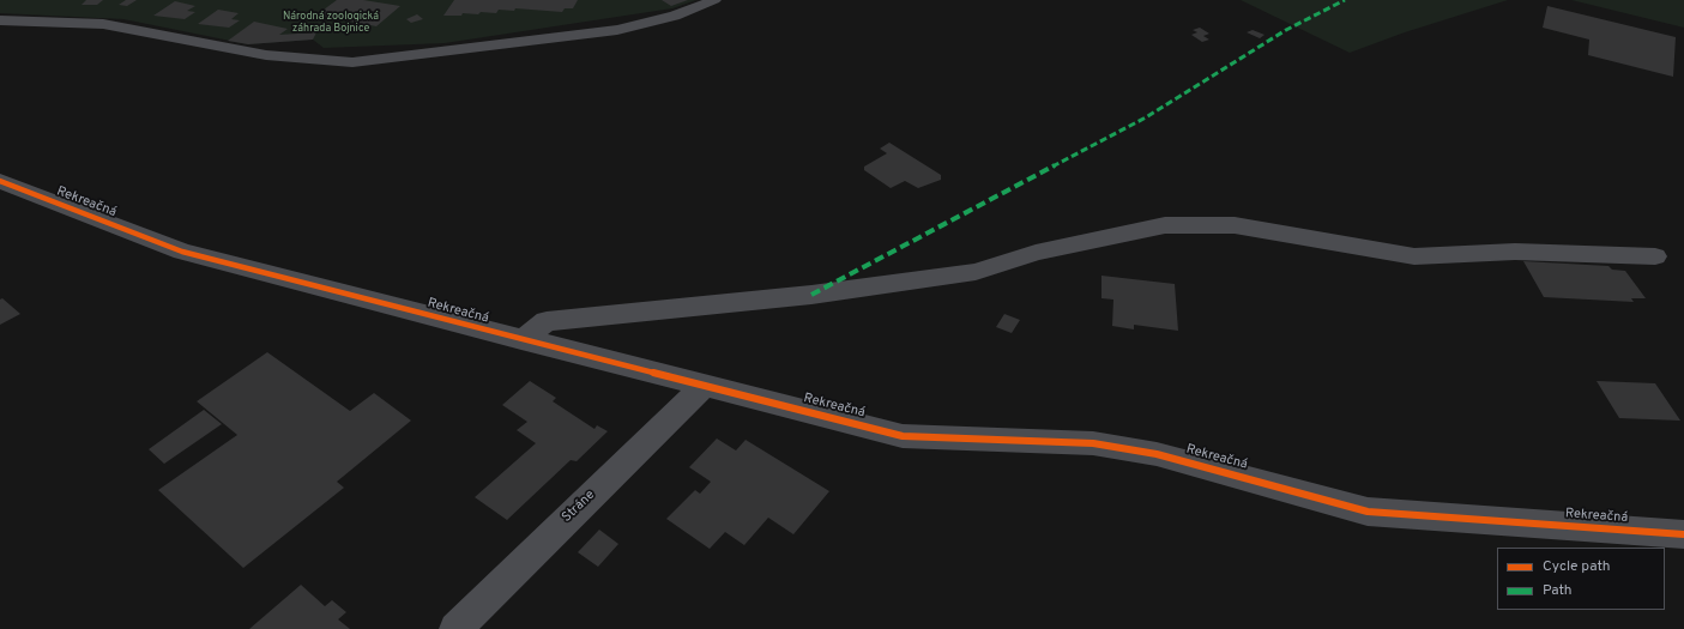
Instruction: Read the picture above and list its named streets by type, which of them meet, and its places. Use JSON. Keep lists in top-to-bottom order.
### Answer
{
  "streets": {
    "street": ["Rekreačná", "Stráne"]
  },
  "crossings": [
    ["Rekreačná", "Stráne"]
  ],
  "parks": ["Národná zoologická záhrada Bojnice"],
  "legend": ["Cycle path", "Path"]
}
